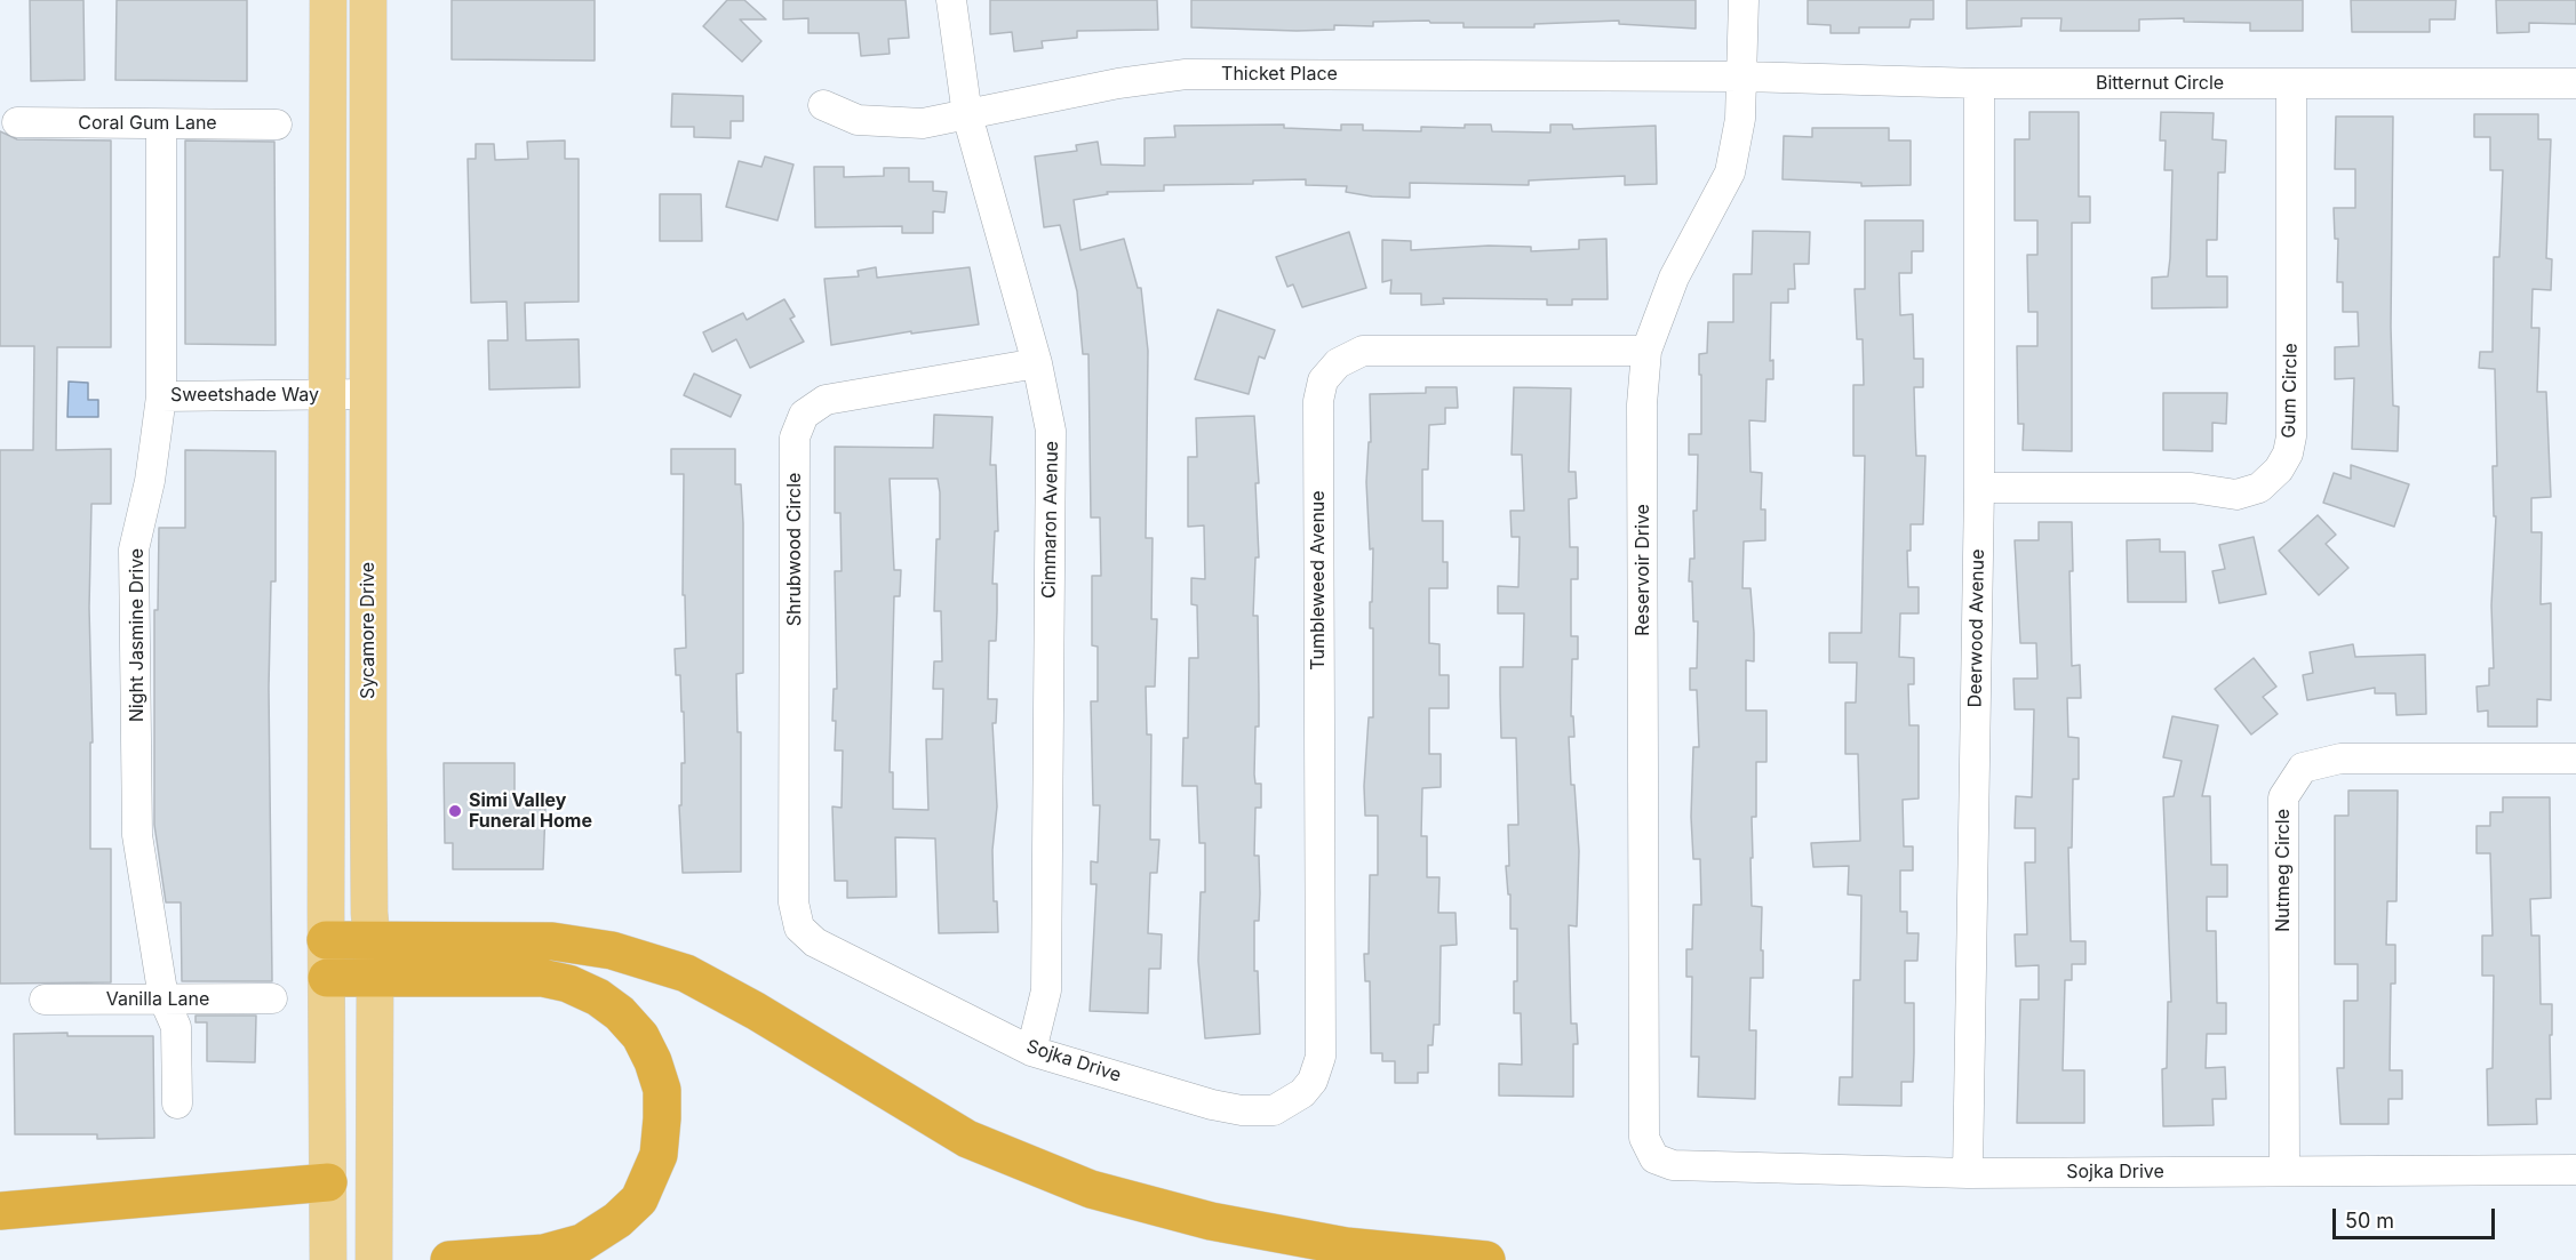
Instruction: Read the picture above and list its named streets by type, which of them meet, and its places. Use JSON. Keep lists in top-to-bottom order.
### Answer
{
  "streets": {
    "main road": ["Sycamore Drive"],
    "street": [
      "Thicket Place",
      "Bitternut Circle",
      "Coral Gum Lane",
      "Gum Circle",
      "Sweetshade Way",
      "Cimmaron Avenue",
      "Shrubwood Circle",
      "Reservoir Drive",
      "Tumbleweed Avenue",
      "Deerwood Avenue",
      "Night Jasmine Drive",
      "Nutmeg Circle",
      "Vanilla Lane",
      "Sojka Drive"
    ]
  },
  "crossings": [
    ["Thicket Place", "Bitternut Circle"],
    ["Thicket Place", "Cimmaron Avenue"],
    ["Thicket Place", "Reservoir Drive"],
    ["Bitternut Circle", "Gum Circle"],
    ["Bitternut Circle", "Reservoir Drive"],
    ["Bitternut Circle", "Deerwood Avenue"],
    ["Coral Gum Lane", "Night Jasmine Drive"],
    ["Gum Circle", "Deerwood Avenue"],
    ["Sweetshade Way", "Sycamore Drive"],
    ["Sweetshade Way", "Night Jasmine Drive"],
    ["Cimmaron Avenue", "Shrubwood Circle"],
    ["Cimmaron Avenue", "Sojka Drive"],
    ["Shrubwood Circle", "Sojka Drive"],
    ["Reservoir Drive", "Tumbleweed Avenue"],
    ["Reservoir Drive", "Sojka Drive"],
    ["Tumbleweed Avenue", "Sojka Drive"],
    ["Deerwood Avenue", "Sojka Drive"],
    ["Night Jasmine Drive", "Vanilla Lane"],
    ["Nutmeg Circle", "Sojka Drive"]
  ],
  "places": ["Simi Valley Funeral Home"],
  "scale_bar": "50 m"
}
